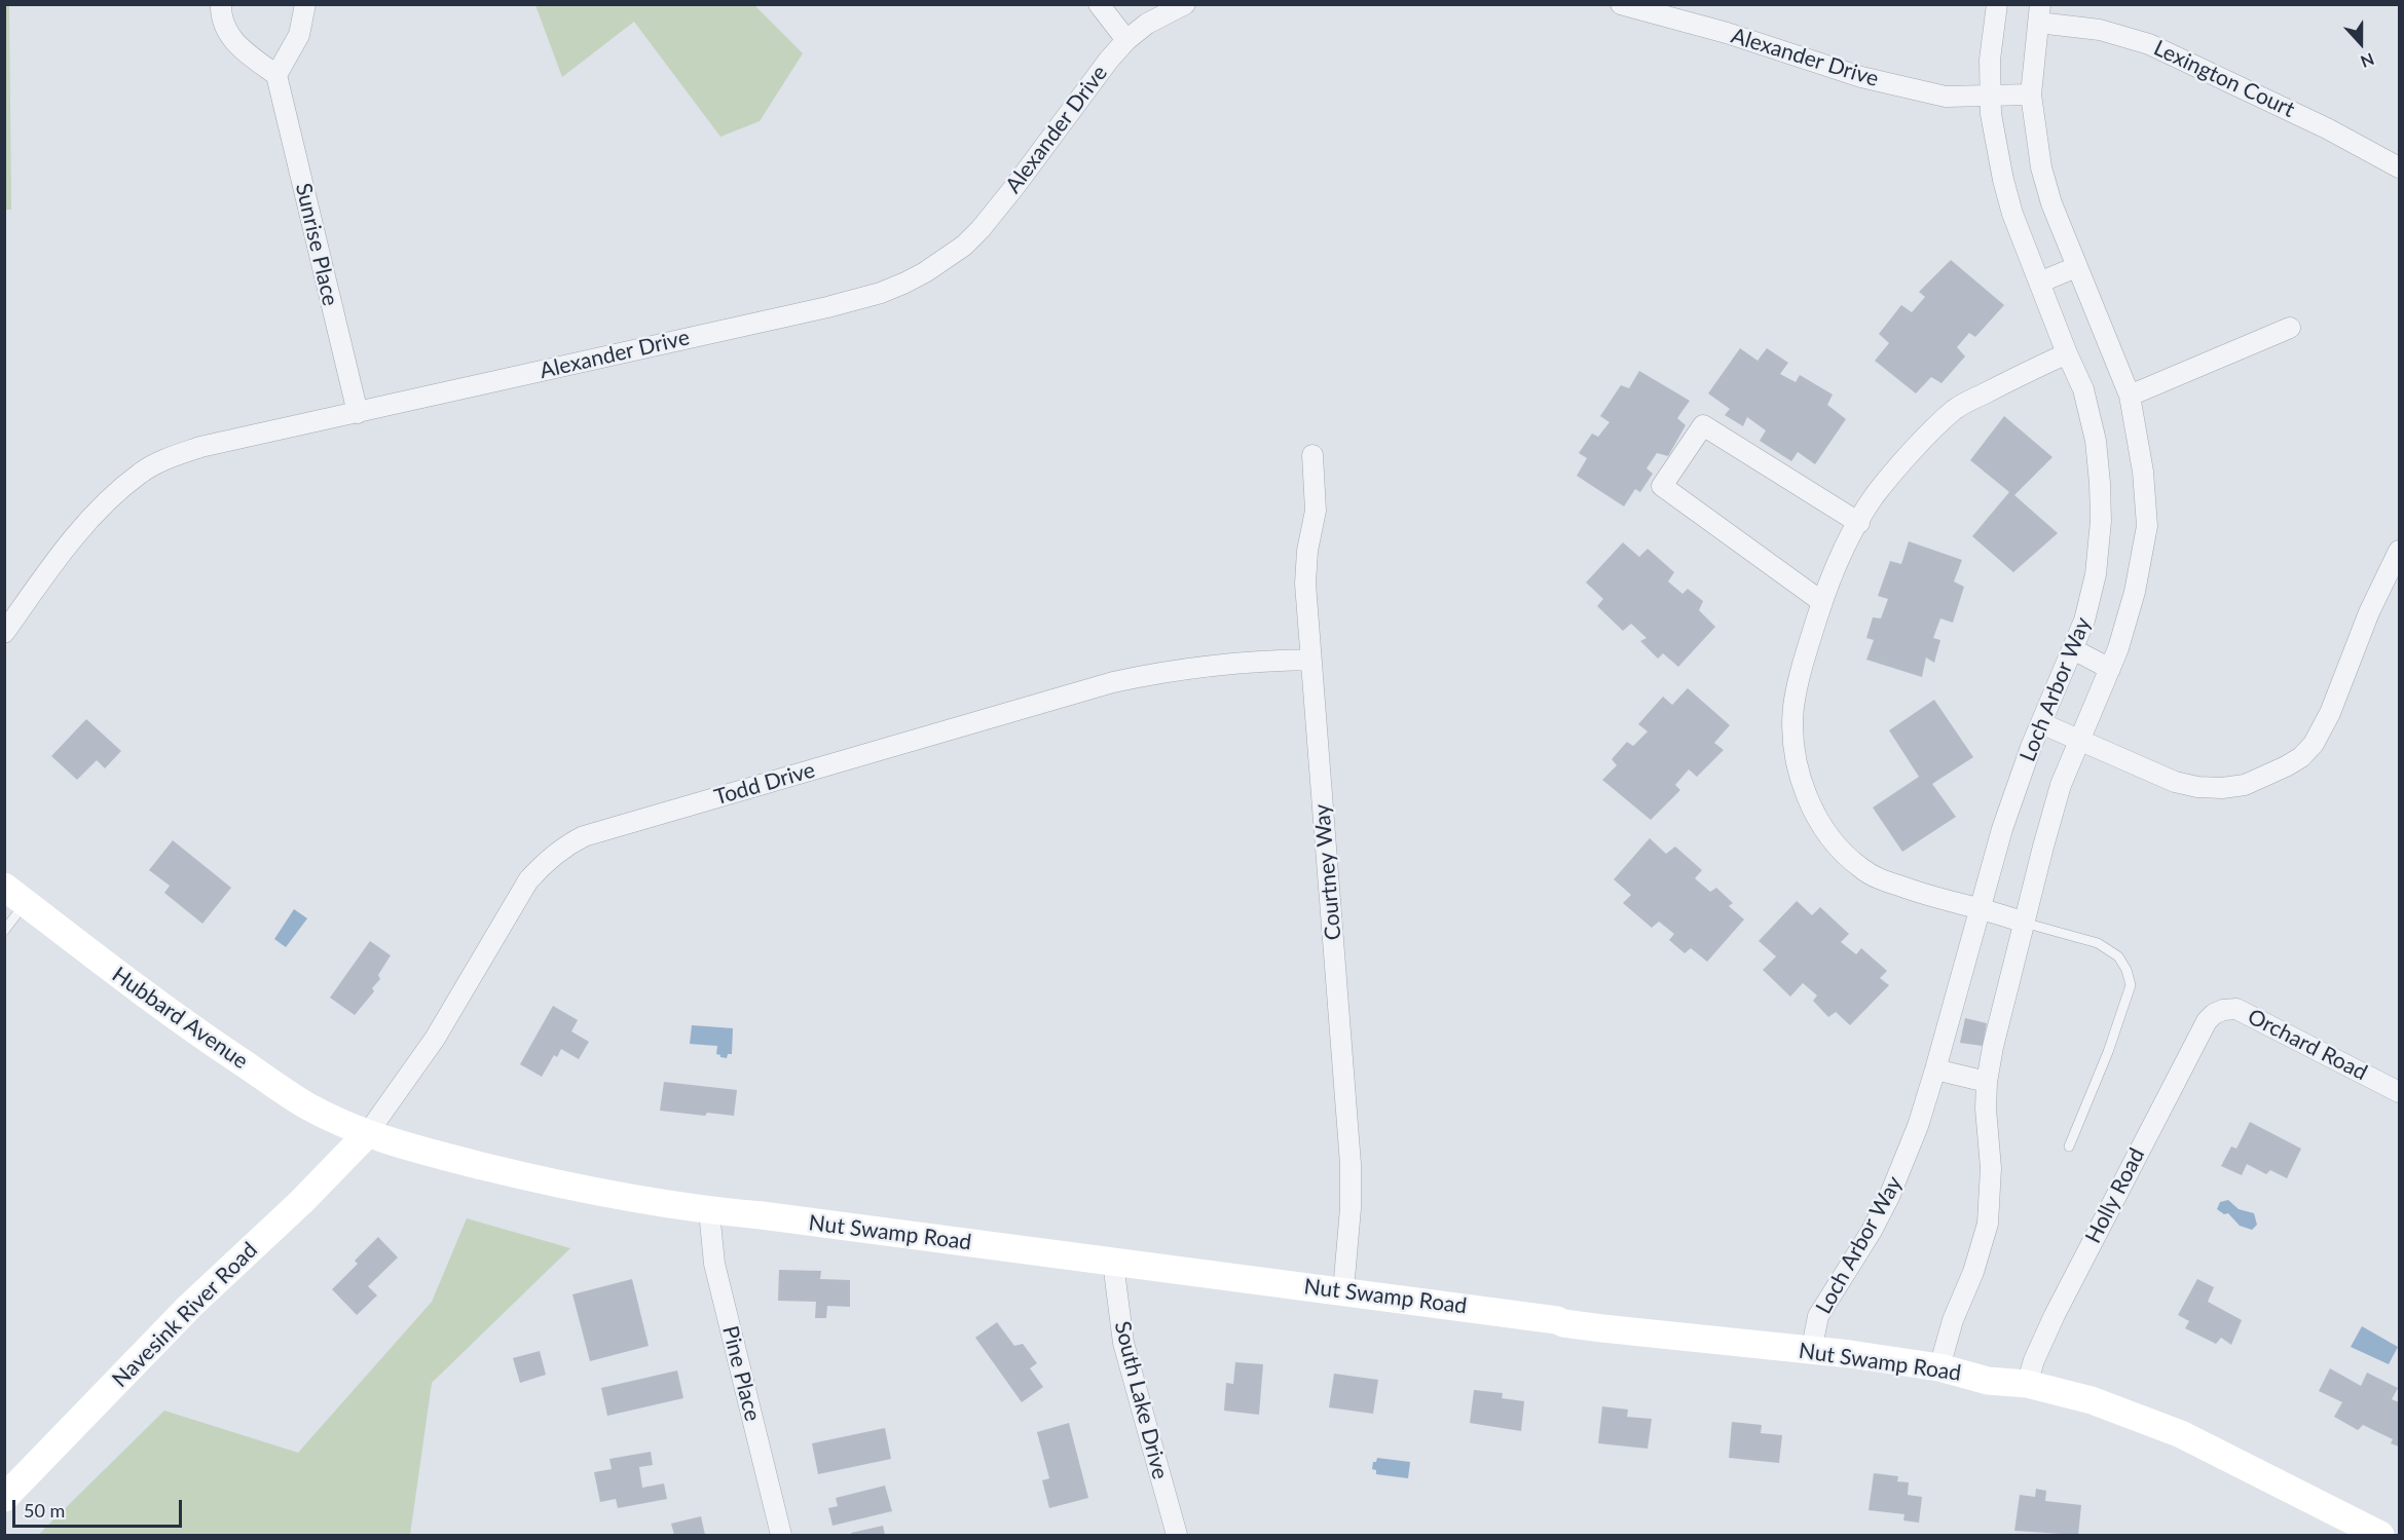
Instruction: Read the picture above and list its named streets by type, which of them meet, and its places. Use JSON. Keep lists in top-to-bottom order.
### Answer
{
  "streets": {
    "main road": ["Hubbard Avenue", "Nut Swamp Road", "Navesink River Road"],
    "street": [
      "Alexander Drive",
      "Lexington Court",
      "Sunrise Place",
      "Loch Arbor Way",
      "Todd Drive",
      "Courtney Way",
      "Orchard Road",
      "Holly Road",
      "Pine Place",
      "South Lake Drive"
    ]
  },
  "crossings": [
    ["Alexander Drive", "Sunrise Place"],
    ["Alexander Drive", "Loch Arbor Way"],
    ["Lexington Court", "Loch Arbor Way"],
    ["Loch Arbor Way", "Nut Swamp Road"],
    ["Todd Drive", "Courtney Way"],
    ["Todd Drive", "Hubbard Avenue"],
    ["Todd Drive", "Nut Swamp Road"],
    ["Todd Drive", "Navesink River Road"],
    ["Courtney Way", "Nut Swamp Road"],
    ["Hubbard Avenue", "Nut Swamp Road"],
    ["Hubbard Avenue", "Navesink River Road"],
    ["Orchard Road", "Holly Road"],
    ["Holly Road", "Nut Swamp Road"],
    ["Nut Swamp Road", "Navesink River Road"],
    ["Nut Swamp Road", "Pine Place"],
    ["Nut Swamp Road", "South Lake Drive"]
  ],
  "scale_bar": "50 m",
  "north": "bottom"
}
